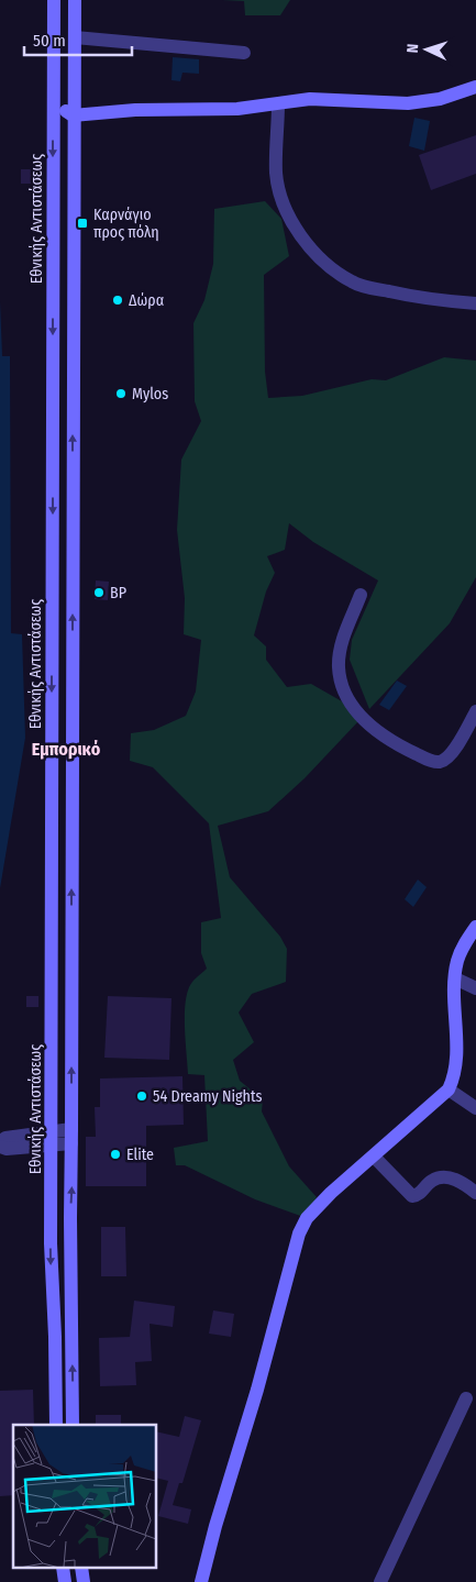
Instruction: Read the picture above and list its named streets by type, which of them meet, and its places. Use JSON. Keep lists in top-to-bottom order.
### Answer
{
  "streets": {
    "main road": ["Εθνικής Αντιστάσεως"]
  },
  "districts": ["Εμπορικό"],
  "places": {
    "transit": ["Καρνάγιο προς πόλη"],
    "other": [
      "Δώρα",
      "Mylos",
      "BP",
      "54 Dreamy Nights",
      "Elite"
    ]
  },
  "scale_bar": "50 m",
  "north": "left"
}
